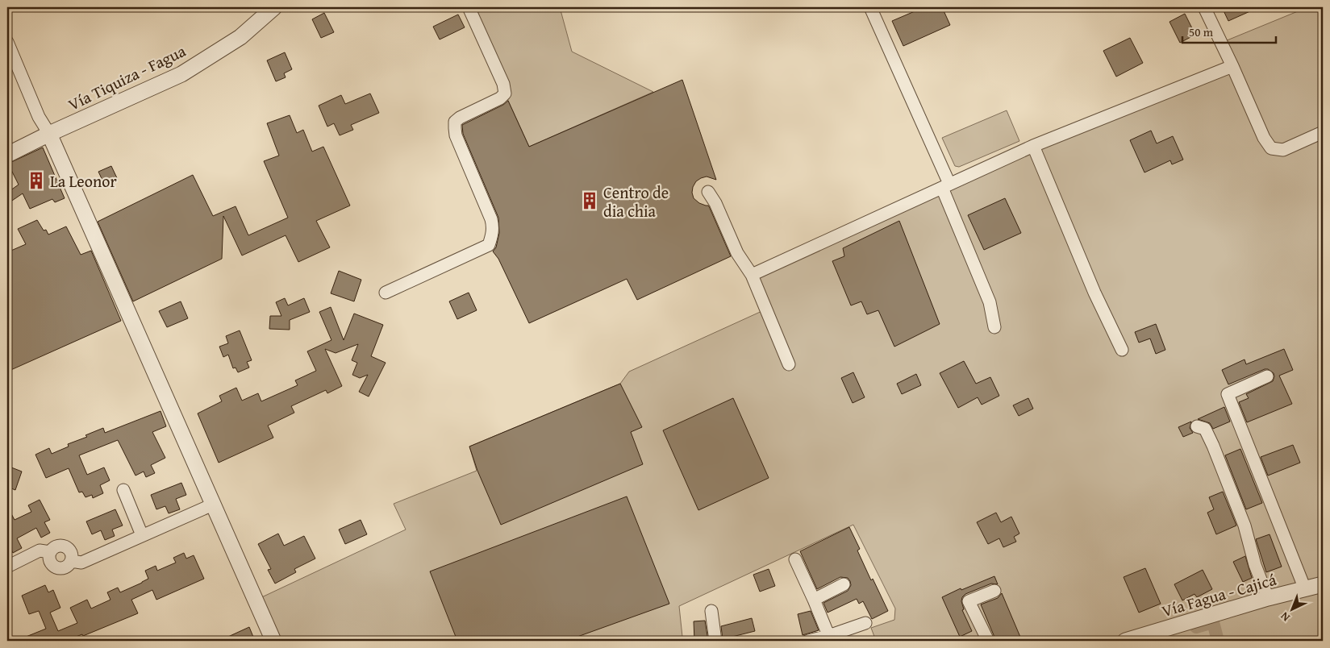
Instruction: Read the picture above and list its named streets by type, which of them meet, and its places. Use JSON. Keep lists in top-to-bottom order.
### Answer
{
  "streets": {
    "street": ["Vía Tiquiza - Fagua", "Vía Fagua - Cajicá"]
  },
  "places": {
    "building": ["La Leonor", "Centro de dia chia"]
  },
  "scale_bar": "50 m",
  "north": "bottom left"
}
